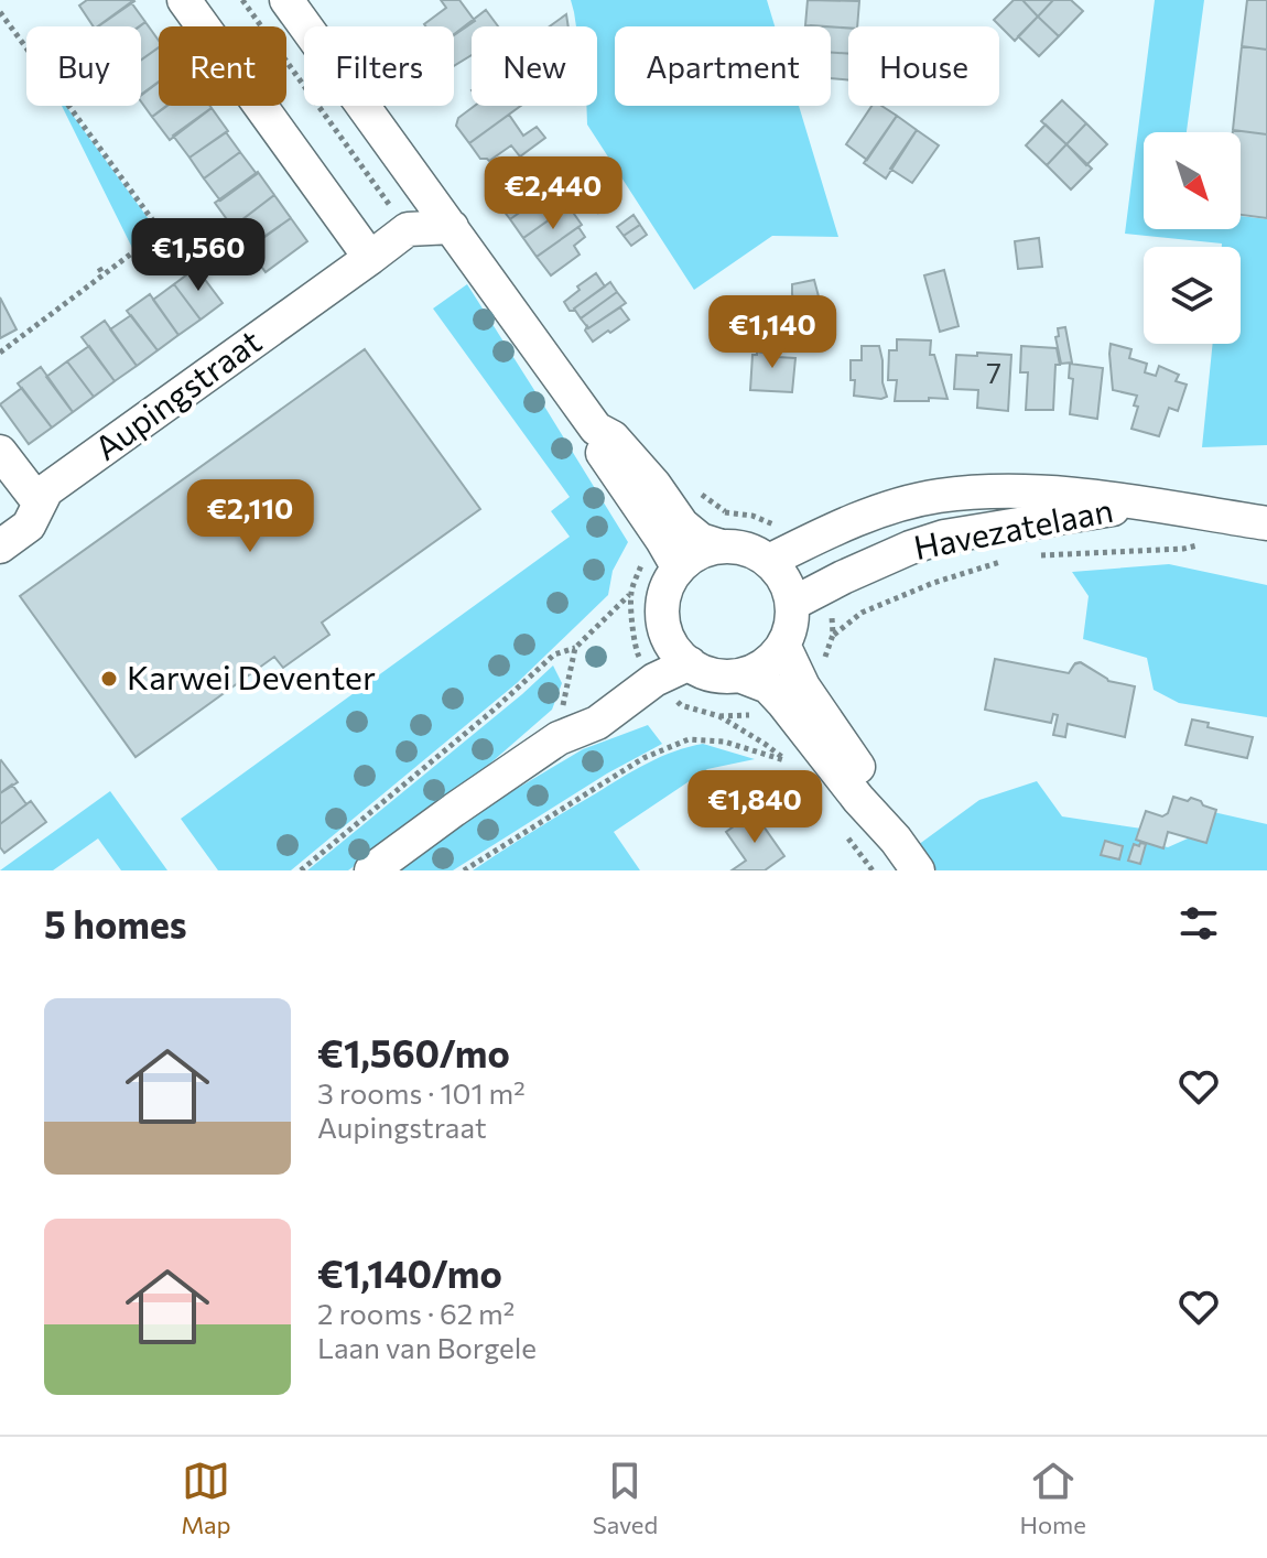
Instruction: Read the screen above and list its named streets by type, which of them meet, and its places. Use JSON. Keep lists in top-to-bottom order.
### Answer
{
  "streets": {
    "street": ["Aupingstraat", "Havezatelaan"]
  },
  "places": ["Karwei Deventer"],
  "house_numbers": ["7"],
  "north": "bottom right",
  "page": {
    "chip": [
      "Buy",
      "Rent",
      "Filters",
      "New",
      "Apartment",
      "House"
    ],
    "price": [
      "€2,440",
      "€1,560",
      "€1,140",
      "€2,110",
      "€1,840"
    ],
    "heading": "5 homes",
    "list": [
      {
        "name": "€1,560/mo",
        "note": "3 rooms · 101 m² · Aupingstraat"
      },
      {
        "name": "€1,140/mo",
        "note": "2 rooms · 62 m² · Laan van Borgele"
      }
    ],
    "tabs": ["Map", "Saved", "Home"]
  }
}
